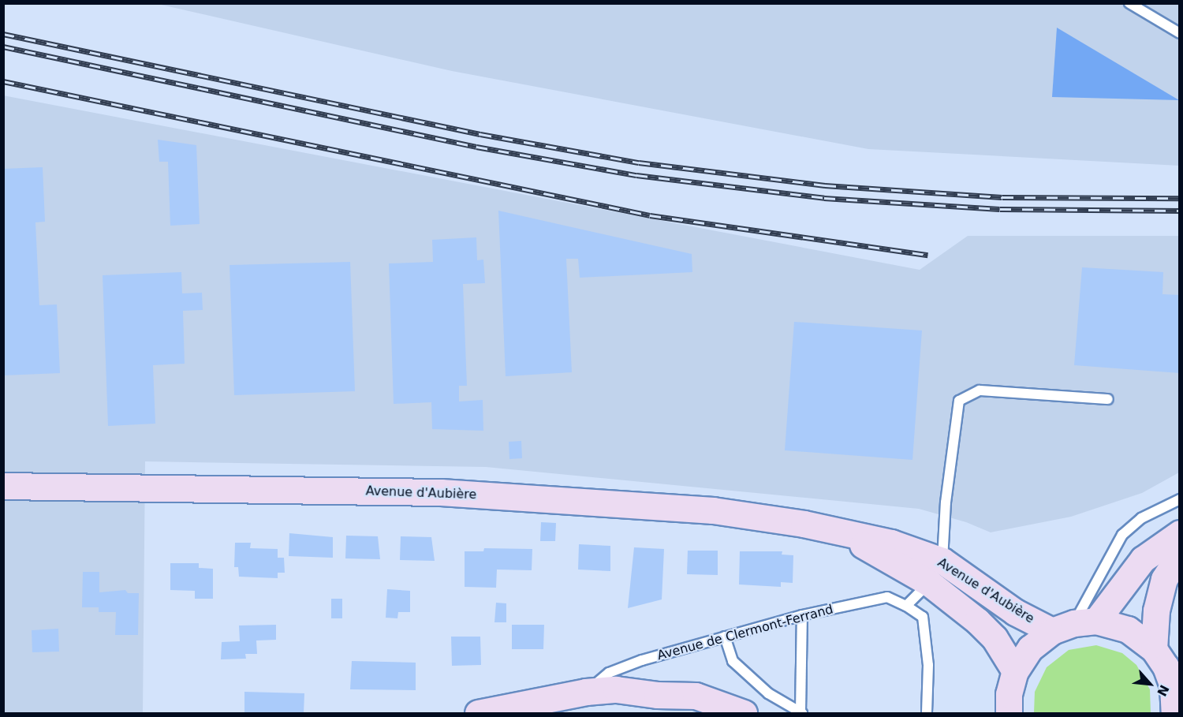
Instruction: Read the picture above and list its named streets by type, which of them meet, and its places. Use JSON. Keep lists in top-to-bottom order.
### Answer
{
  "streets": {
    "main road": ["Avenue d'Aubière", "Avenue de Clermont-Ferrand"]
  },
  "north": "bottom right"
}
